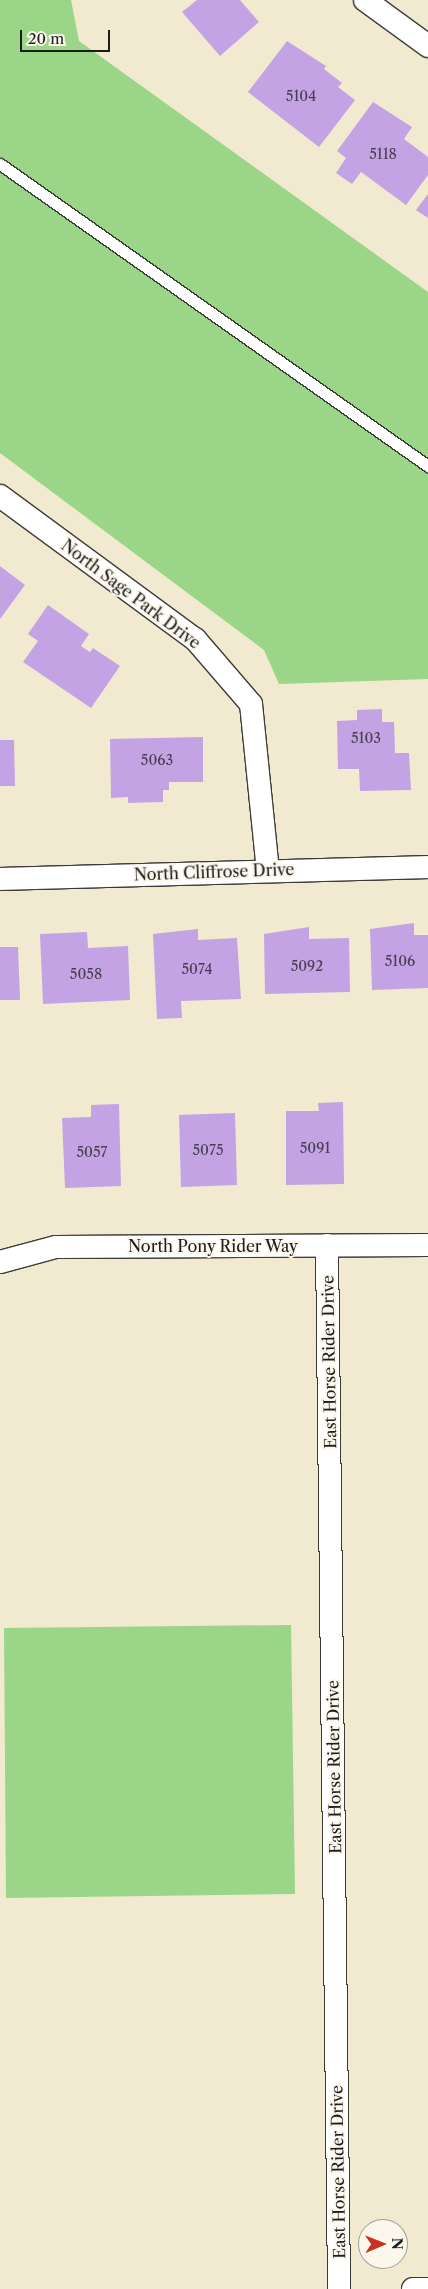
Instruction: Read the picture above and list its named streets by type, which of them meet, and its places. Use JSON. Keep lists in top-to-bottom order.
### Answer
{
  "streets": {
    "street": [
      "North Sage Park Drive",
      "North Cliffrose Drive",
      "North Pony Rider Way",
      "East Horse Rider Drive"
    ]
  },
  "crossings": [
    ["North Sage Park Drive", "North Cliffrose Drive"],
    ["North Pony Rider Way", "East Horse Rider Drive"]
  ],
  "house_numbers": [
    "5104",
    "5118",
    "5103",
    "5063",
    "5106",
    "5092",
    "5074",
    "5058",
    "5091",
    "5075",
    "5057"
  ],
  "scale_bar": "20 m",
  "north": "right"
}
